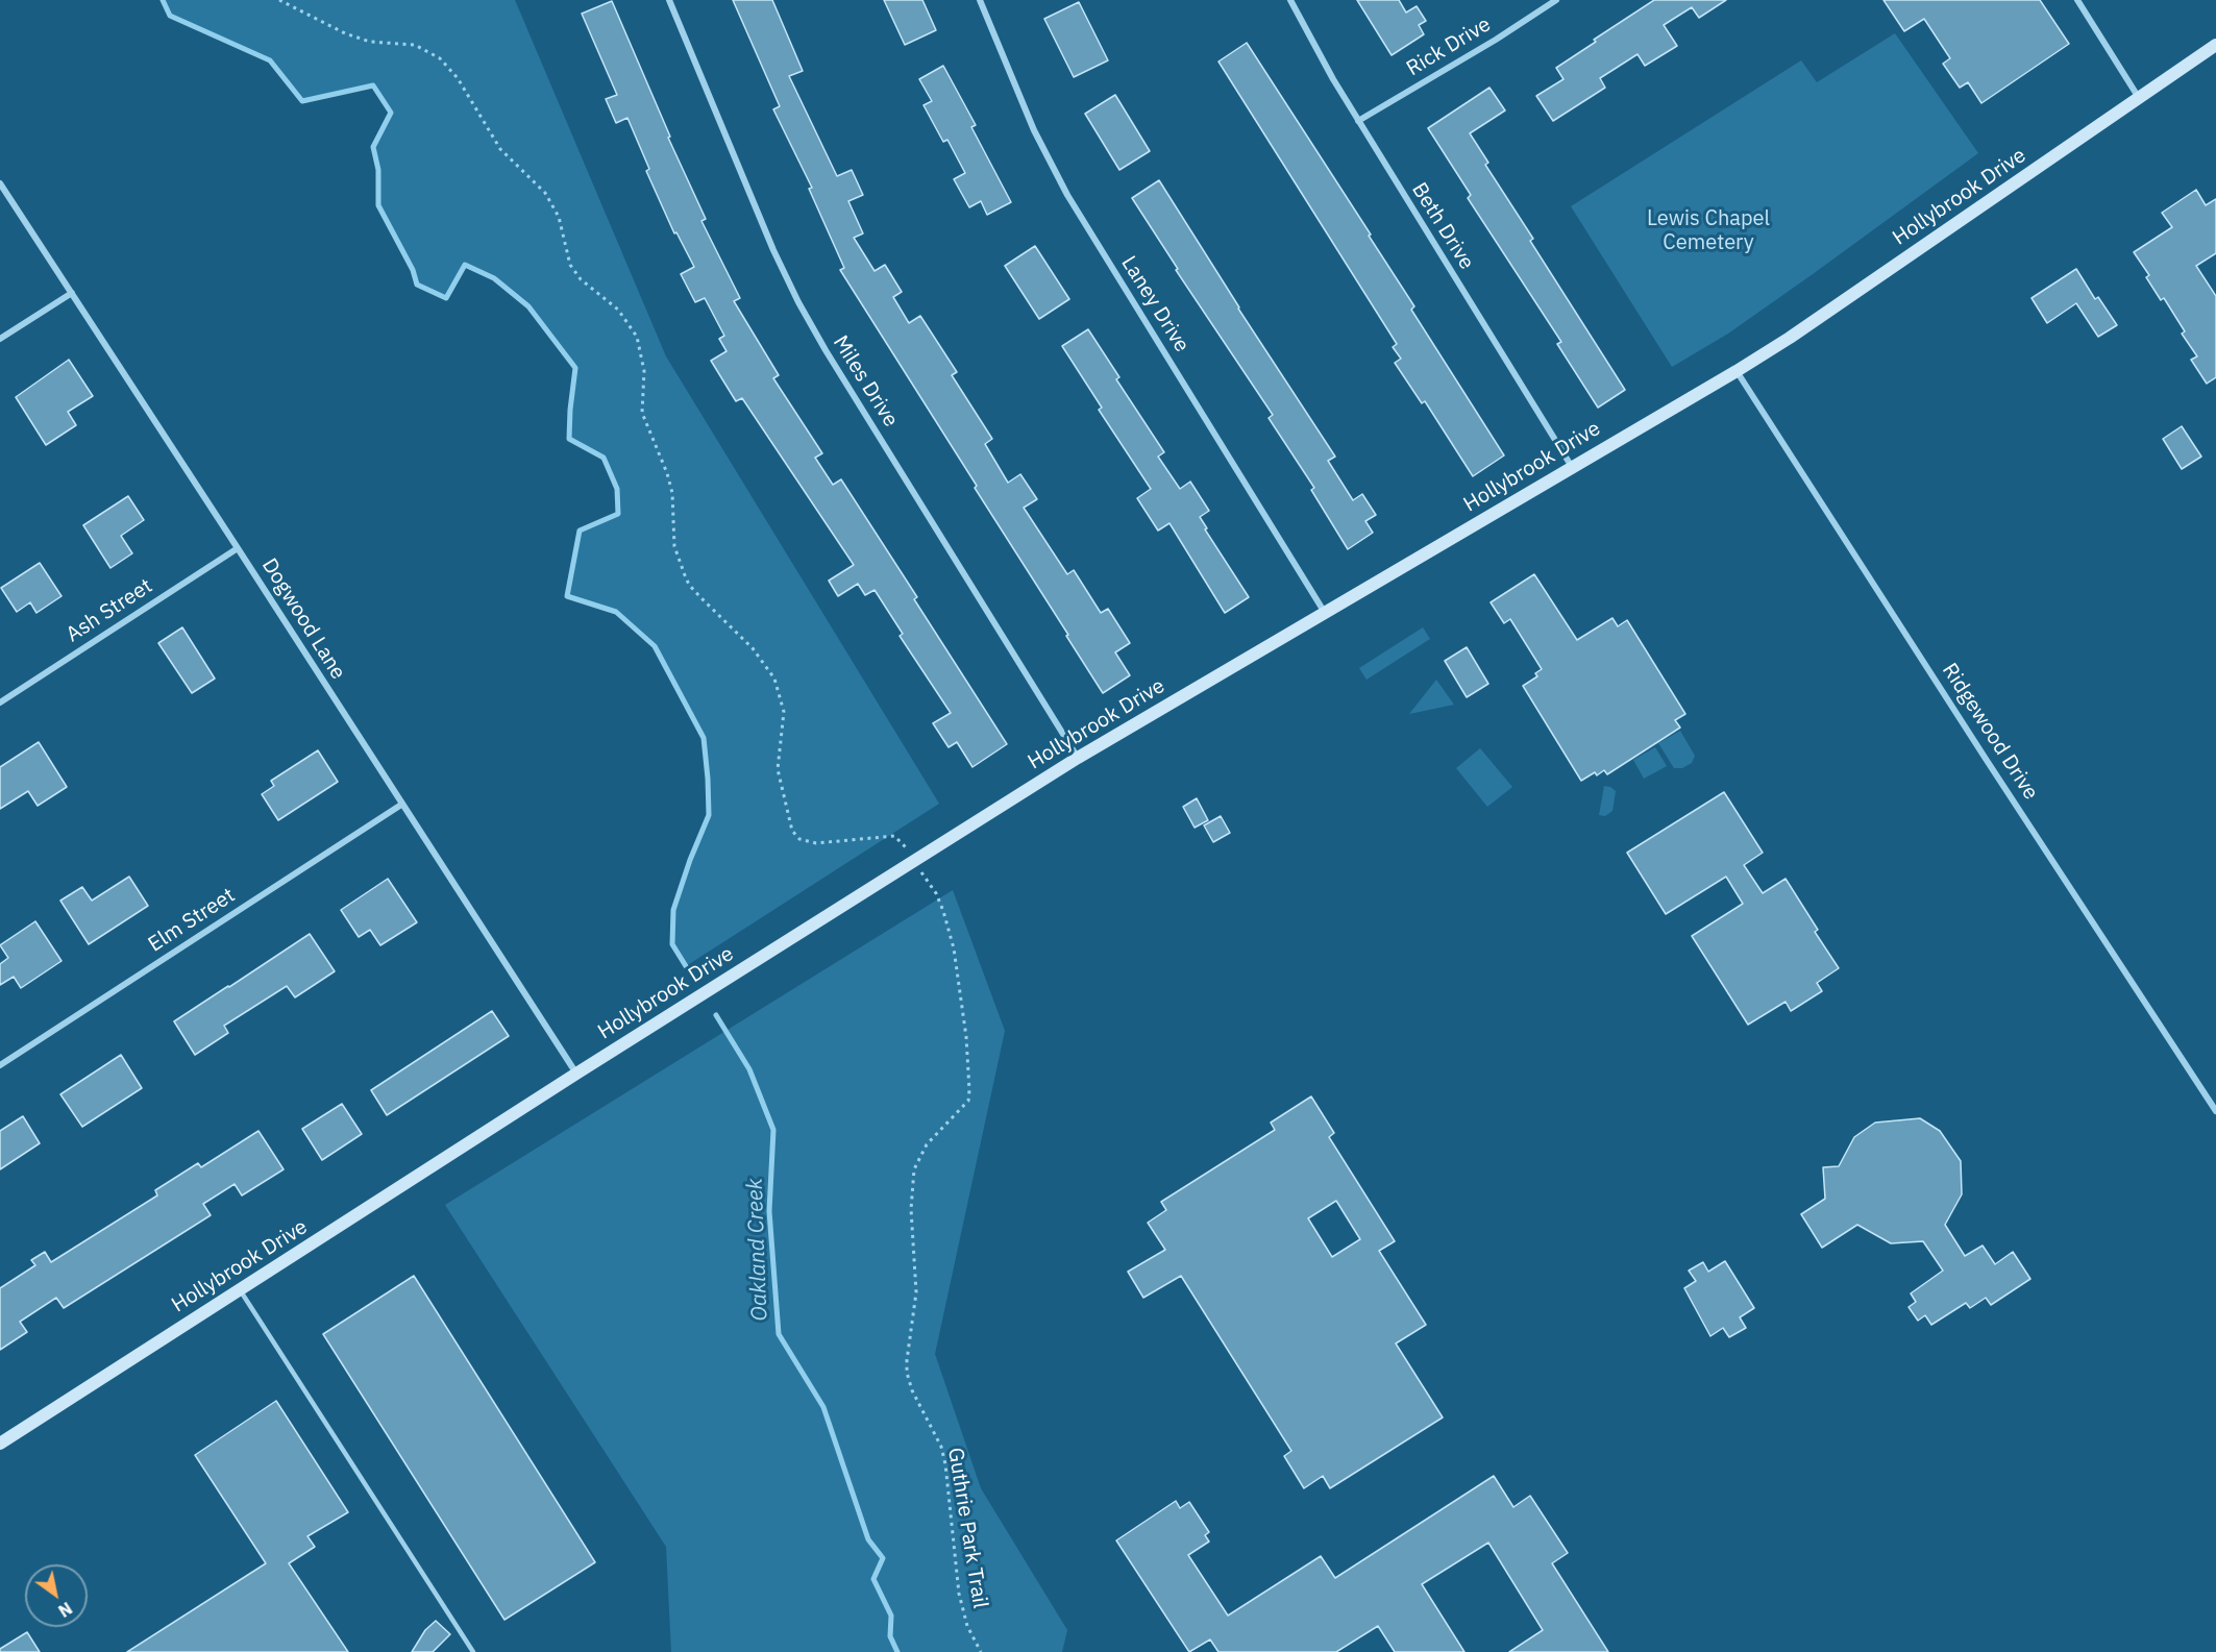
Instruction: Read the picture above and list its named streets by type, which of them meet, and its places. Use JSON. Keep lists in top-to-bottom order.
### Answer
{
  "streets": {
    "main road": ["Hollybrook Drive"],
    "street": [
      "Rick Drive",
      "Beth Drive",
      "Laney Drive",
      "Miles Drive",
      "Ash Street",
      "Dogwood Lane",
      "Ridgewood Drive",
      "Elm Street"
    ],
    "path": ["Guthrie Park Trail"]
  },
  "crossings": [
    ["Rick Drive", "Beth Drive"],
    ["Hollybrook Drive", "Beth Drive"],
    ["Hollybrook Drive", "Laney Drive"],
    ["Hollybrook Drive", "Miles Drive"],
    ["Hollybrook Drive", "Dogwood Lane"],
    ["Hollybrook Drive", "Ridgewood Drive"],
    ["Ash Street", "Dogwood Lane"],
    ["Dogwood Lane", "Elm Street"]
  ],
  "water": ["Oakland Creek"],
  "parks": ["Lewis Chapel Cemetery"],
  "north": "bottom right"
}
